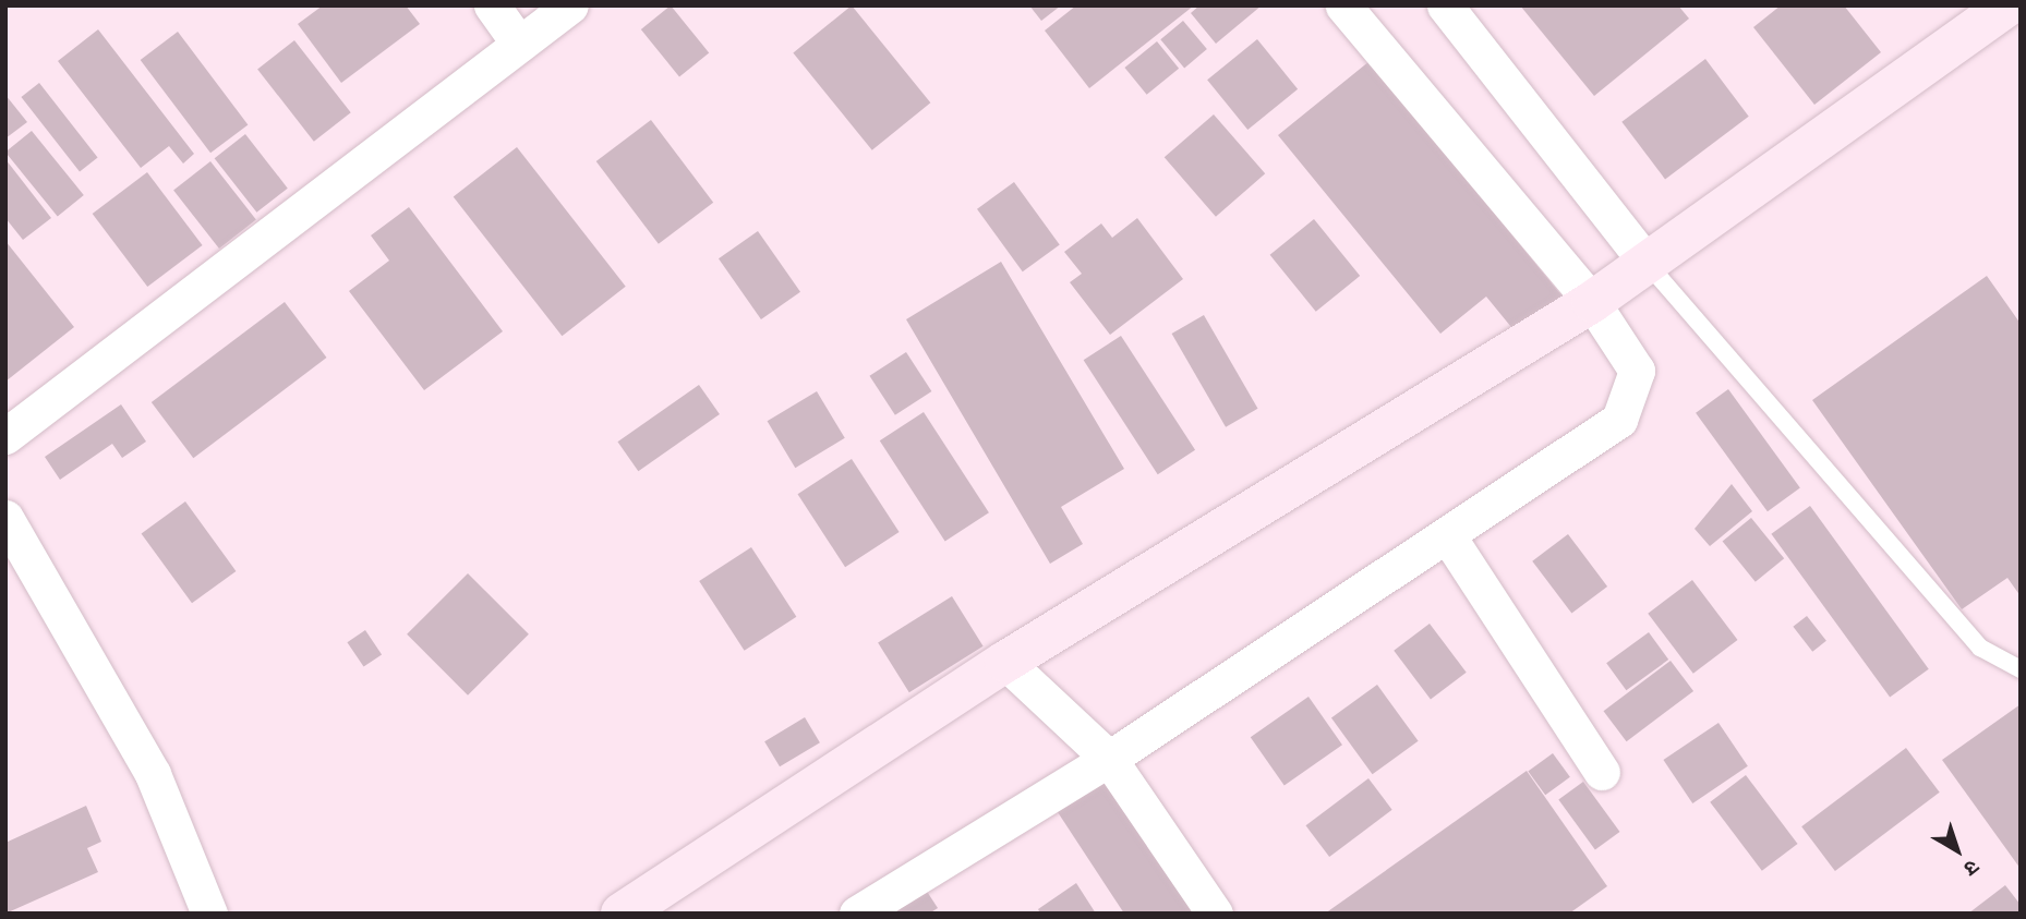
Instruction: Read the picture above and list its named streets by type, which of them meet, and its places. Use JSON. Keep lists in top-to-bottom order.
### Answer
{
  "north": "bottom right"
}
